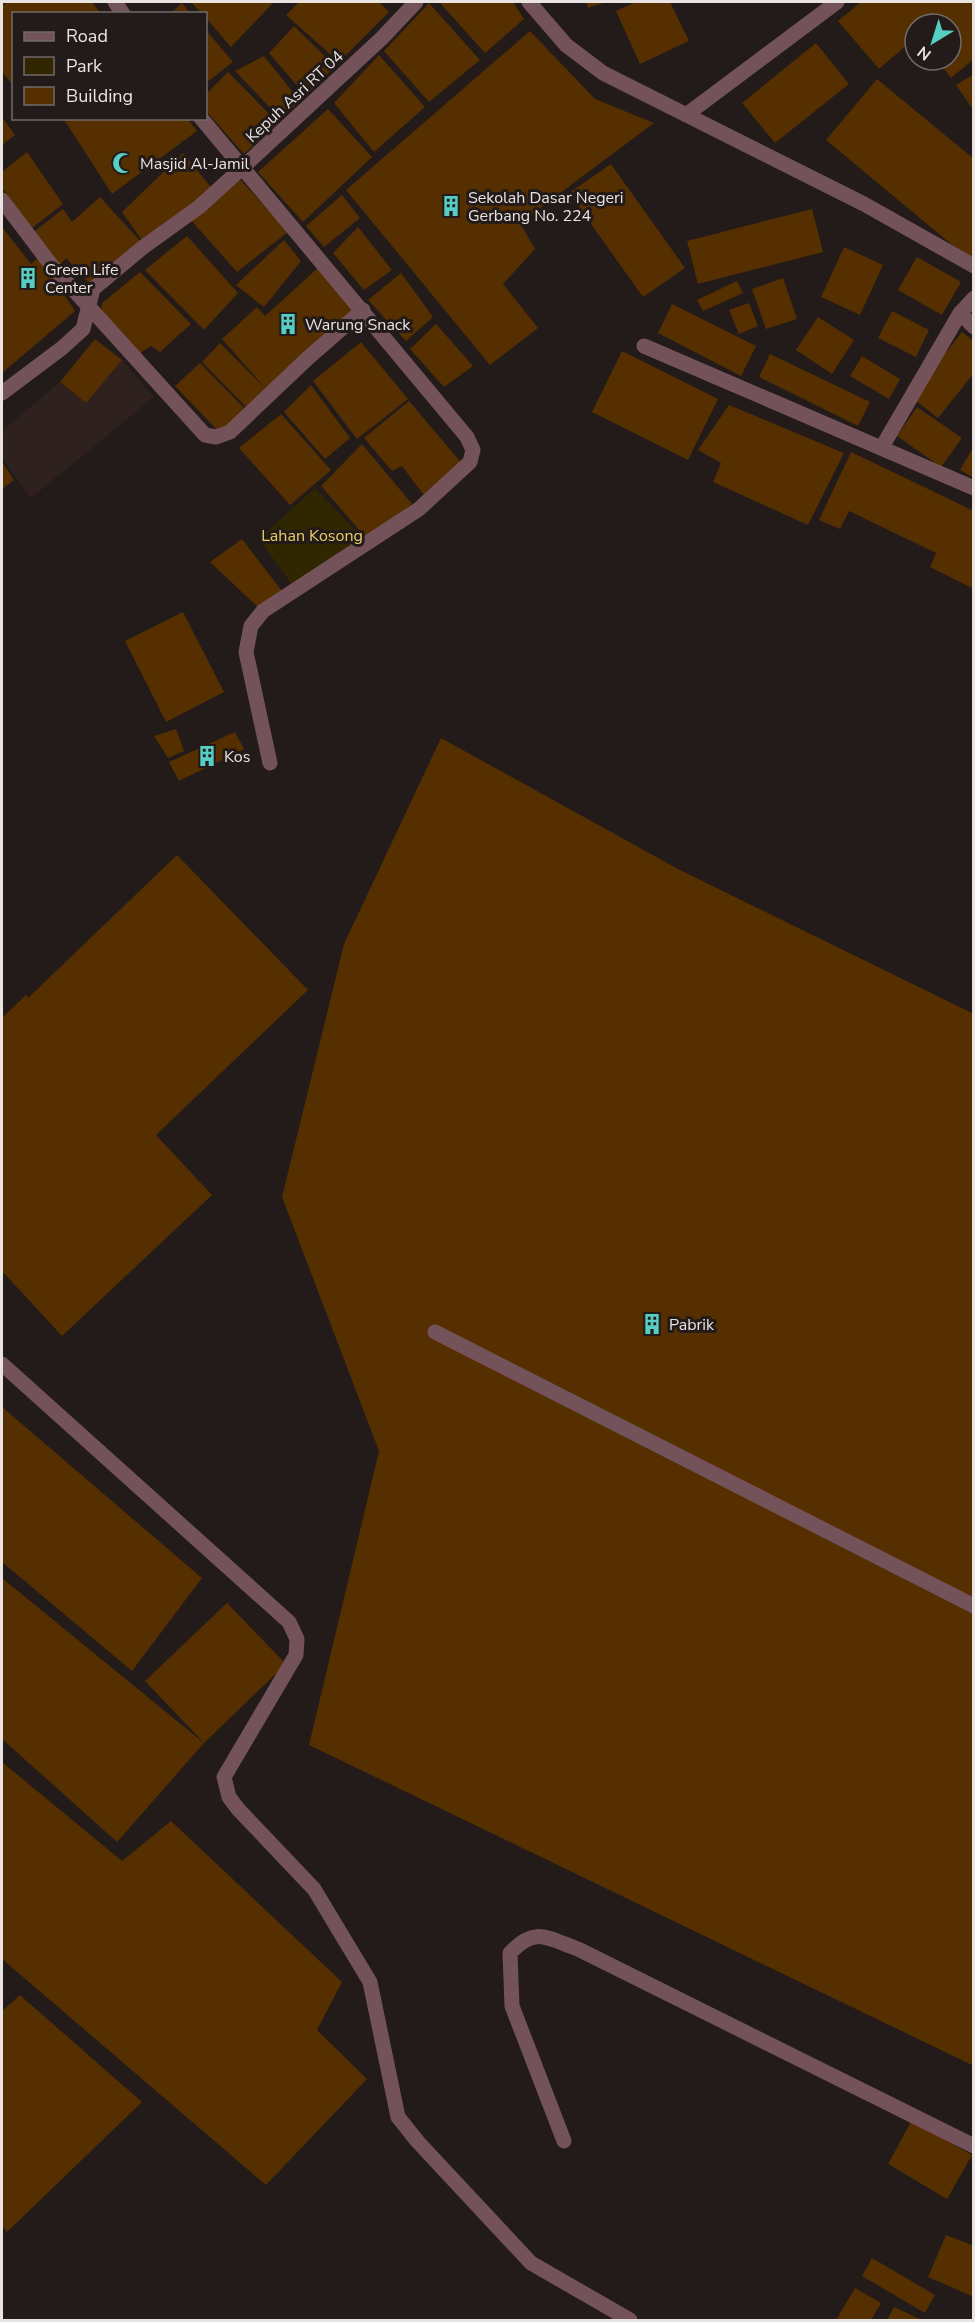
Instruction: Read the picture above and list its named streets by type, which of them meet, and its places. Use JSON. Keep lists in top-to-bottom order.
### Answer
{
  "streets": {
    "street": ["Kepuh Asri RT 04"]
  },
  "parks": ["Lahan Kosong"],
  "places": {
    "mosque": ["Masjid Al-Jamil"],
    "building": [
      "Sekolah Dasar Negeri Gerbang No. 224",
      "Green Life Center",
      "Warung Snack",
      "Kos",
      "Pabrik"
    ]
  },
  "legend": ["Road", "Park", "Building"],
  "north": "bottom left"
}
